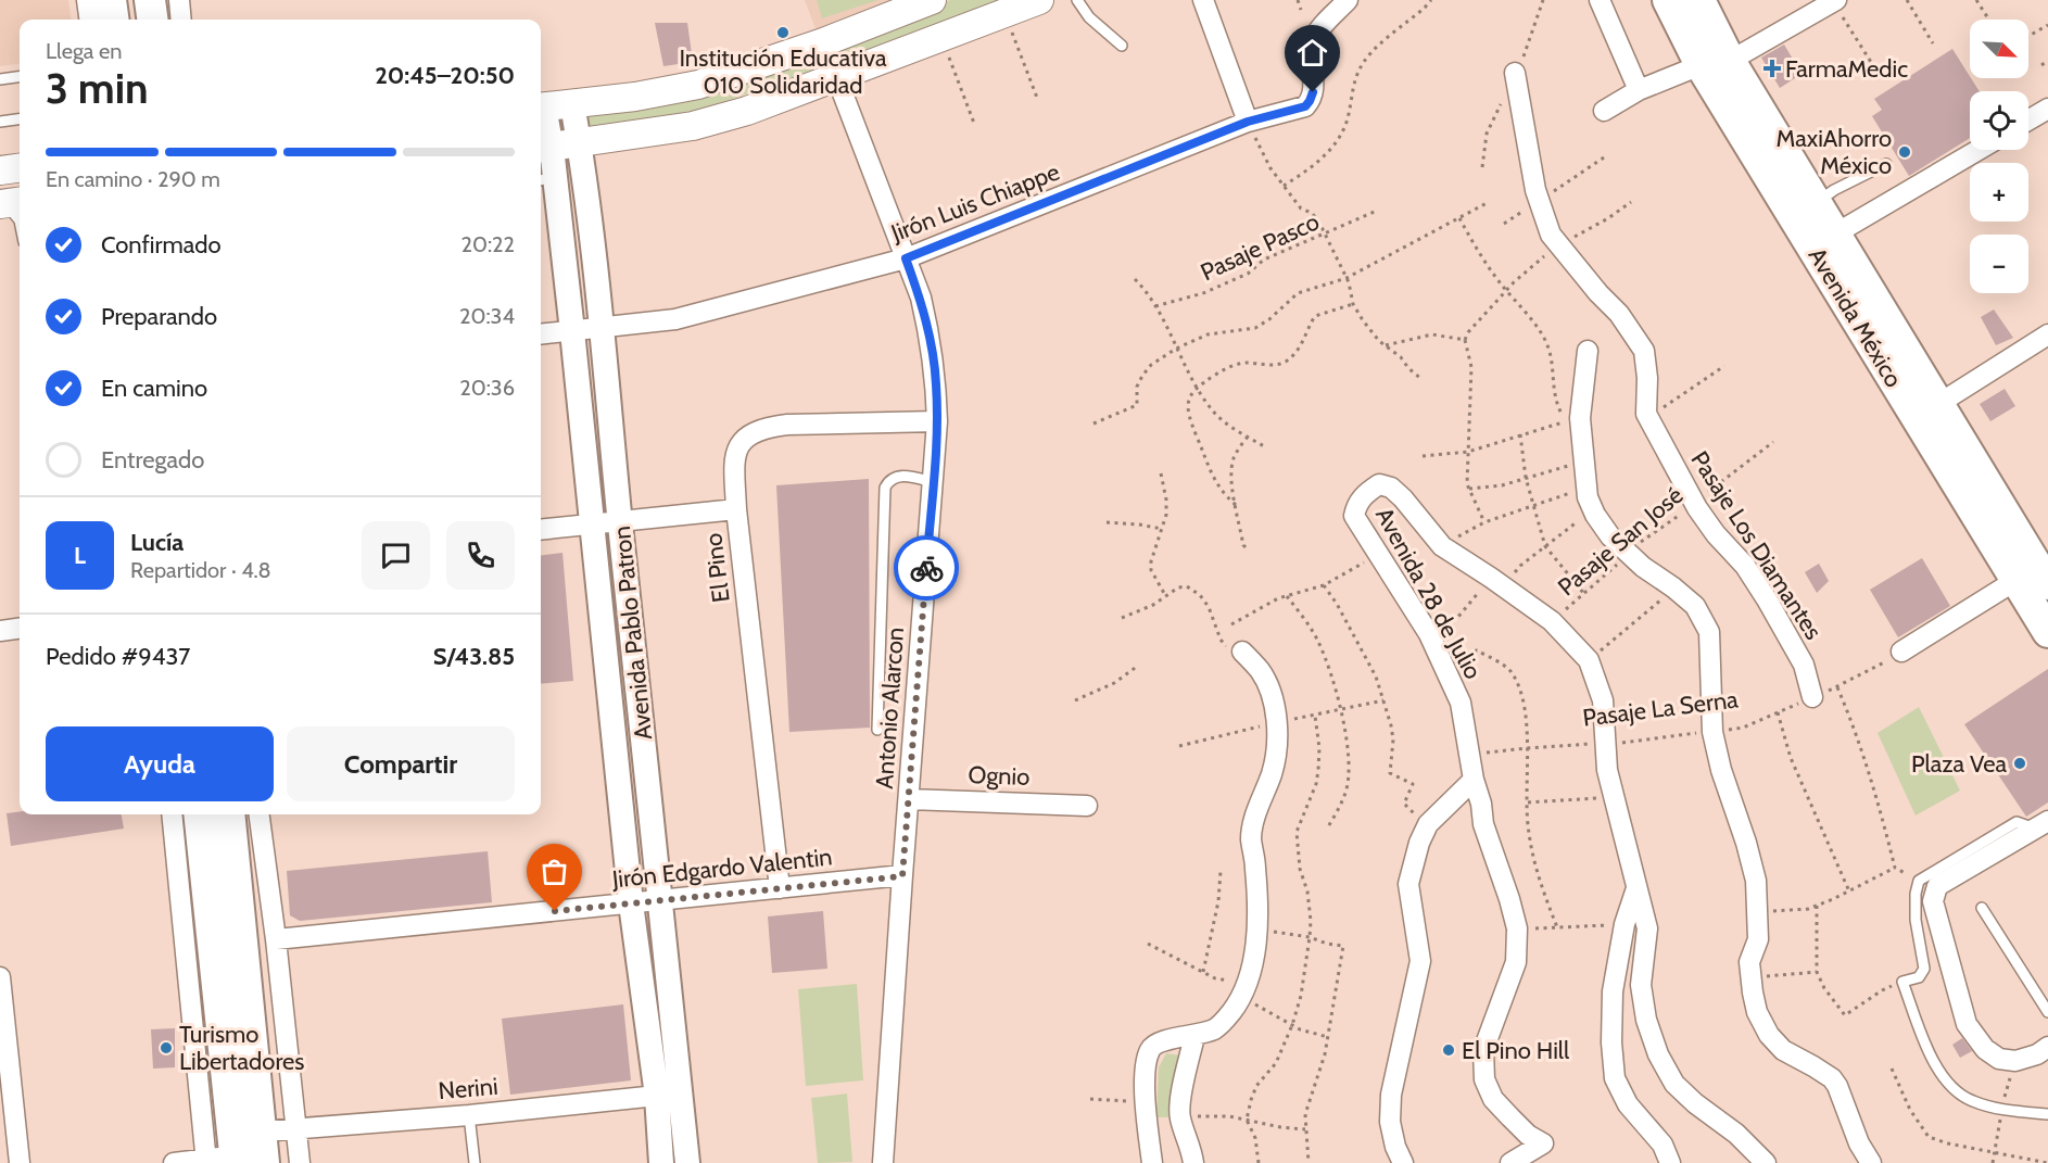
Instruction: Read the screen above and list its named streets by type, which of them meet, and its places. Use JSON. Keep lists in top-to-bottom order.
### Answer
{
  "streets": {
    "main road": ["Avenida México"],
    "street": [
      "Jirón Luis Chiappe",
      "Pasaje Los Diamantes",
      "El Pino",
      "Avenida 28 de Julio",
      "Avenida Pablo Patron",
      "Antonio Alarcon",
      "Ognio",
      "Jirón Edgardo Valentin",
      "Nerini"
    ],
    "path": ["Pasaje Pasco", "Pasaje San José", "Pasaje La Serna"]
  },
  "crossings": [
    ["Jirón Luis Chiappe", "Avenida Pablo Patron"],
    ["Jirón Luis Chiappe", "Antonio Alarcon"],
    ["Pasaje San José", "Pasaje Los Diamantes"],
    ["Pasaje San José", "Avenida 28 de Julio"],
    ["Pasaje Los Diamantes", "Pasaje La Serna"],
    ["El Pino", "Antonio Alarcon"],
    ["El Pino", "Jirón Edgardo Valentin"],
    ["Avenida 28 de Julio", "Pasaje La Serna"],
    ["Avenida Pablo Patron", "Jirón Edgardo Valentin"],
    ["Avenida Pablo Patron", "Nerini"],
    ["Antonio Alarcon", "Ognio"],
    ["Antonio Alarcon", "Jirón Edgardo Valentin"]
  ],
  "places": {
    "other": [
      "Institución Educativa 010 Solidaridad",
      "MaxiAhorro México",
      "Plaza Vea",
      "Turismo Libertadores",
      "El Pino Hill"
    ],
    "health": ["FarmaMedic"]
  },
  "north": "bottom right",
  "page": {
    "map_buttons": ["+", "−"],
    "heading": ["3 min", "Llega en", "20:45–20:50"],
    "panel": [
      "Lucía",
      "Repartidor · 4.8",
      "Pedido #9437",
      "S/43.85"
    ],
    "bar": "En camino · 290 m",
    "list": [
      ["Confirmado", "20:22"],
      ["Preparando", "20:34"],
      ["En camino", "20:36"],
      "Entregado"
    ],
    "round": "L",
    "buttons": ["Ayuda", "Compartir"]
  }
}
